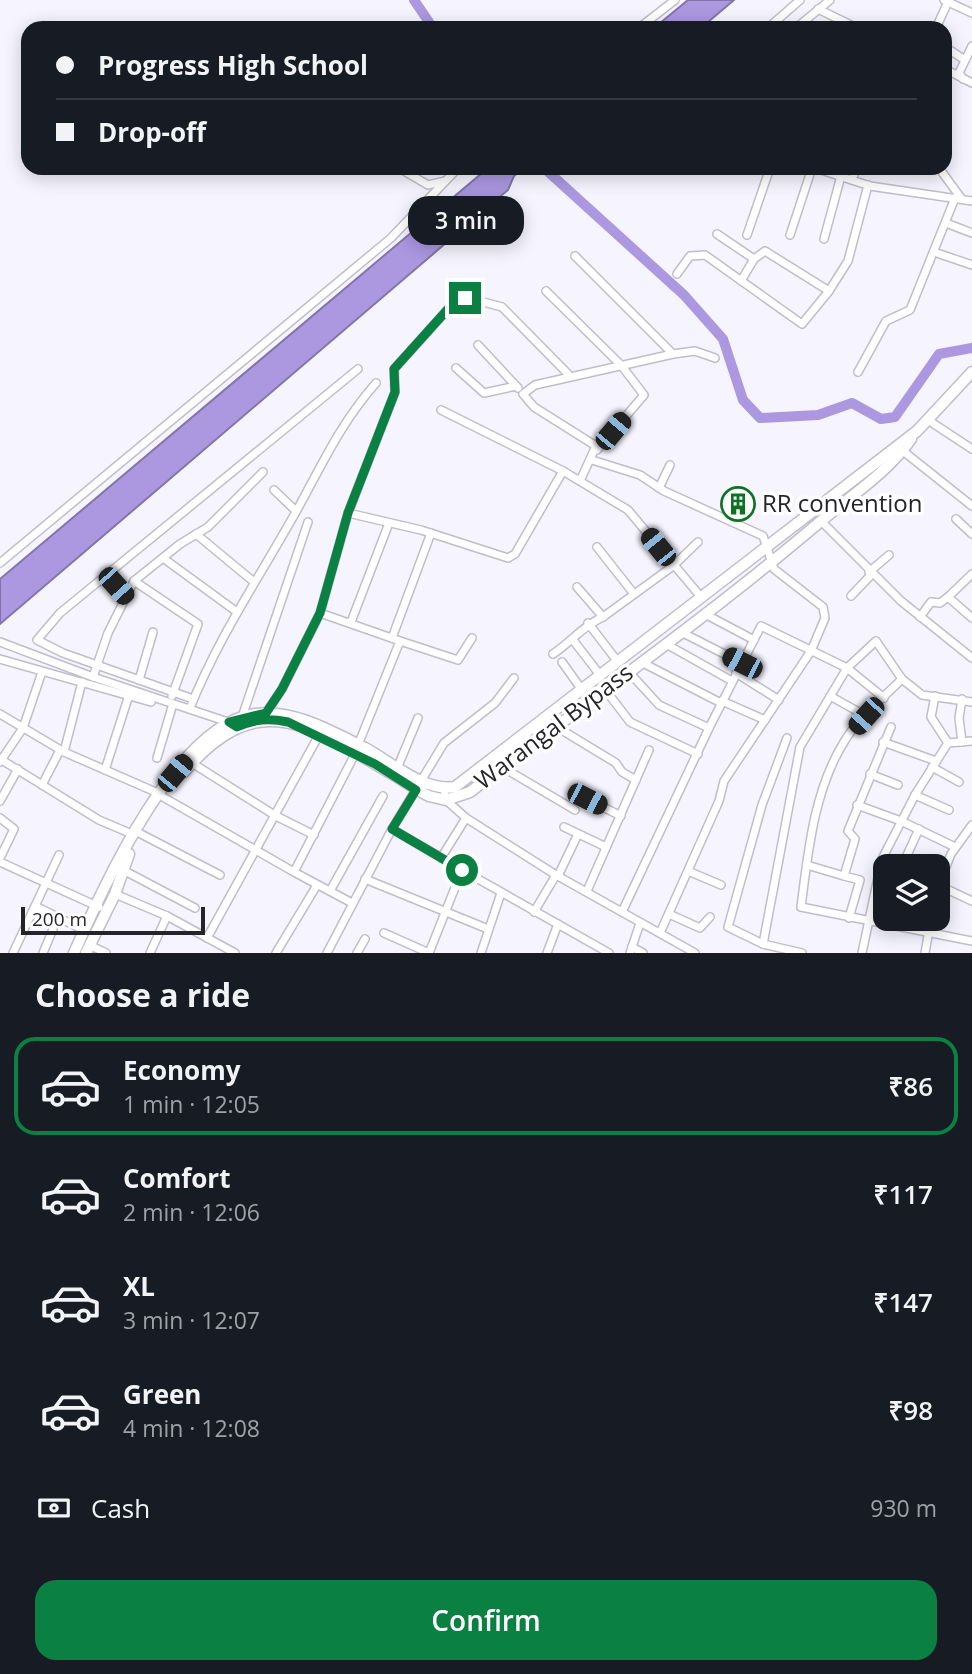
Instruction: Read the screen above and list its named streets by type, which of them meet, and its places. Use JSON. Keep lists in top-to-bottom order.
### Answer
{
  "streets": {
    "main road": ["Warangal Bypass"]
  },
  "places": {
    "building": ["RR convention"]
  },
  "scale_bar": "200 m",
  "page": {
    "banner": ["Progress High School", "Drop-off"],
    "bubble": "3 min",
    "scale": "200 m",
    "heading": "Choose a ride",
    "list": [
      {
        "name": "Economy",
        "note": "1 min · 12:05",
        "value": "₹86"
      },
      {
        "name": "Comfort",
        "note": "2 min · 12:06",
        "value": "₹117"
      },
      {
        "name": "XL",
        "note": "3 min · 12:07",
        "value": "₹147"
      },
      {
        "name": "Green",
        "note": "4 min · 12:08",
        "value": "₹98"
      }
    ],
    "pay": ["Cash", "930 m"],
    "buttons": "Confirm"
  }
}
